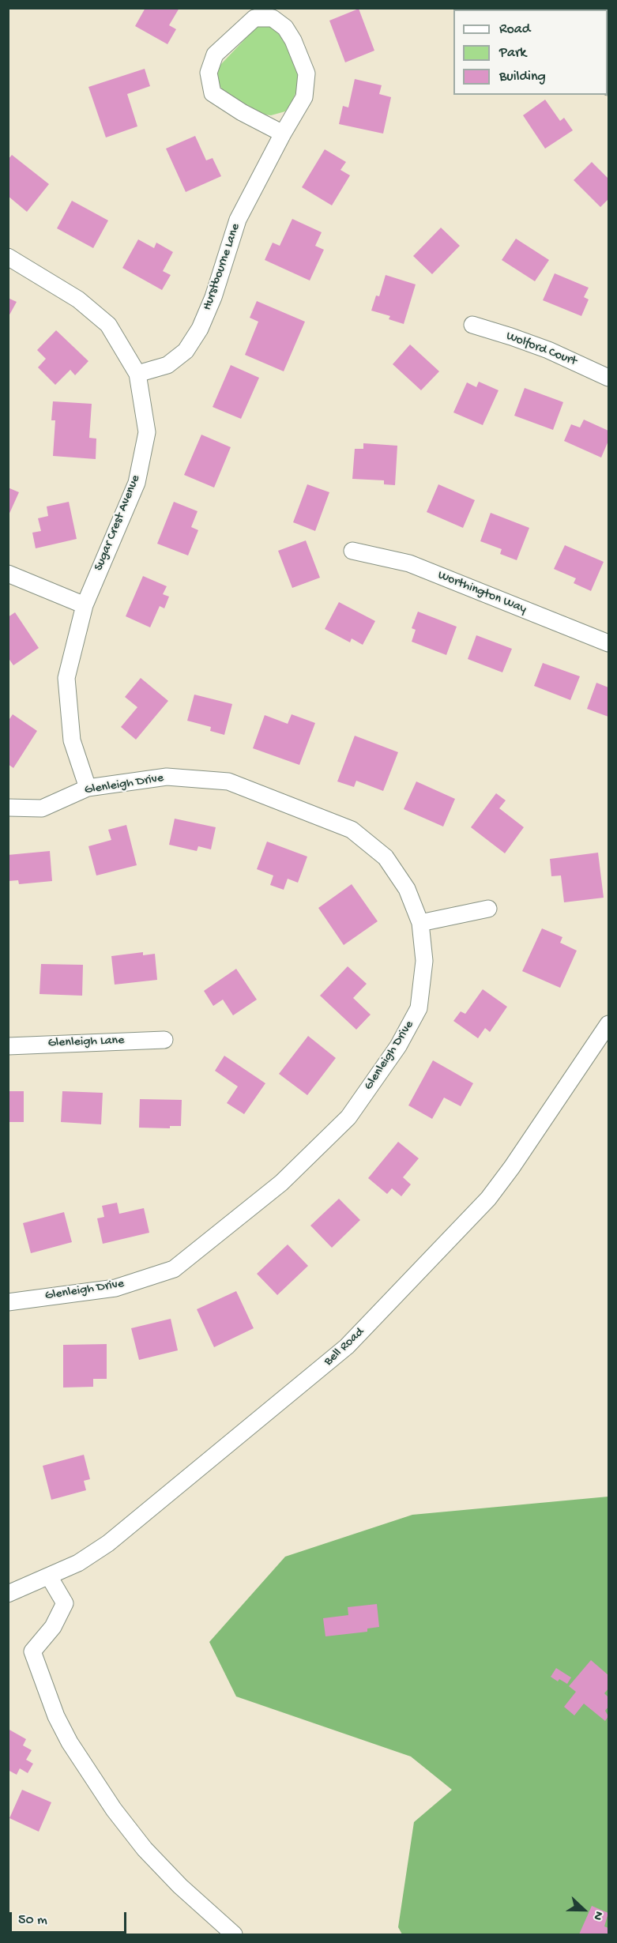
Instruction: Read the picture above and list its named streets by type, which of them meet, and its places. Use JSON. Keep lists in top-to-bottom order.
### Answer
{
  "streets": {
    "street": [
      "Hurstbourne Lane",
      "Wolford Court",
      "Sugar Crest Avenue",
      "Worthington Way",
      "Glenleigh Drive",
      "Glenleigh Lane",
      "Bell Road"
    ]
  },
  "crossings": [
    ["Hurstbourne Lane", "Sugar Crest Avenue"],
    ["Sugar Crest Avenue", "Glenleigh Drive"]
  ],
  "legend": ["Road", "Park", "Building"],
  "scale_bar": "50 m",
  "north": "right"
}
